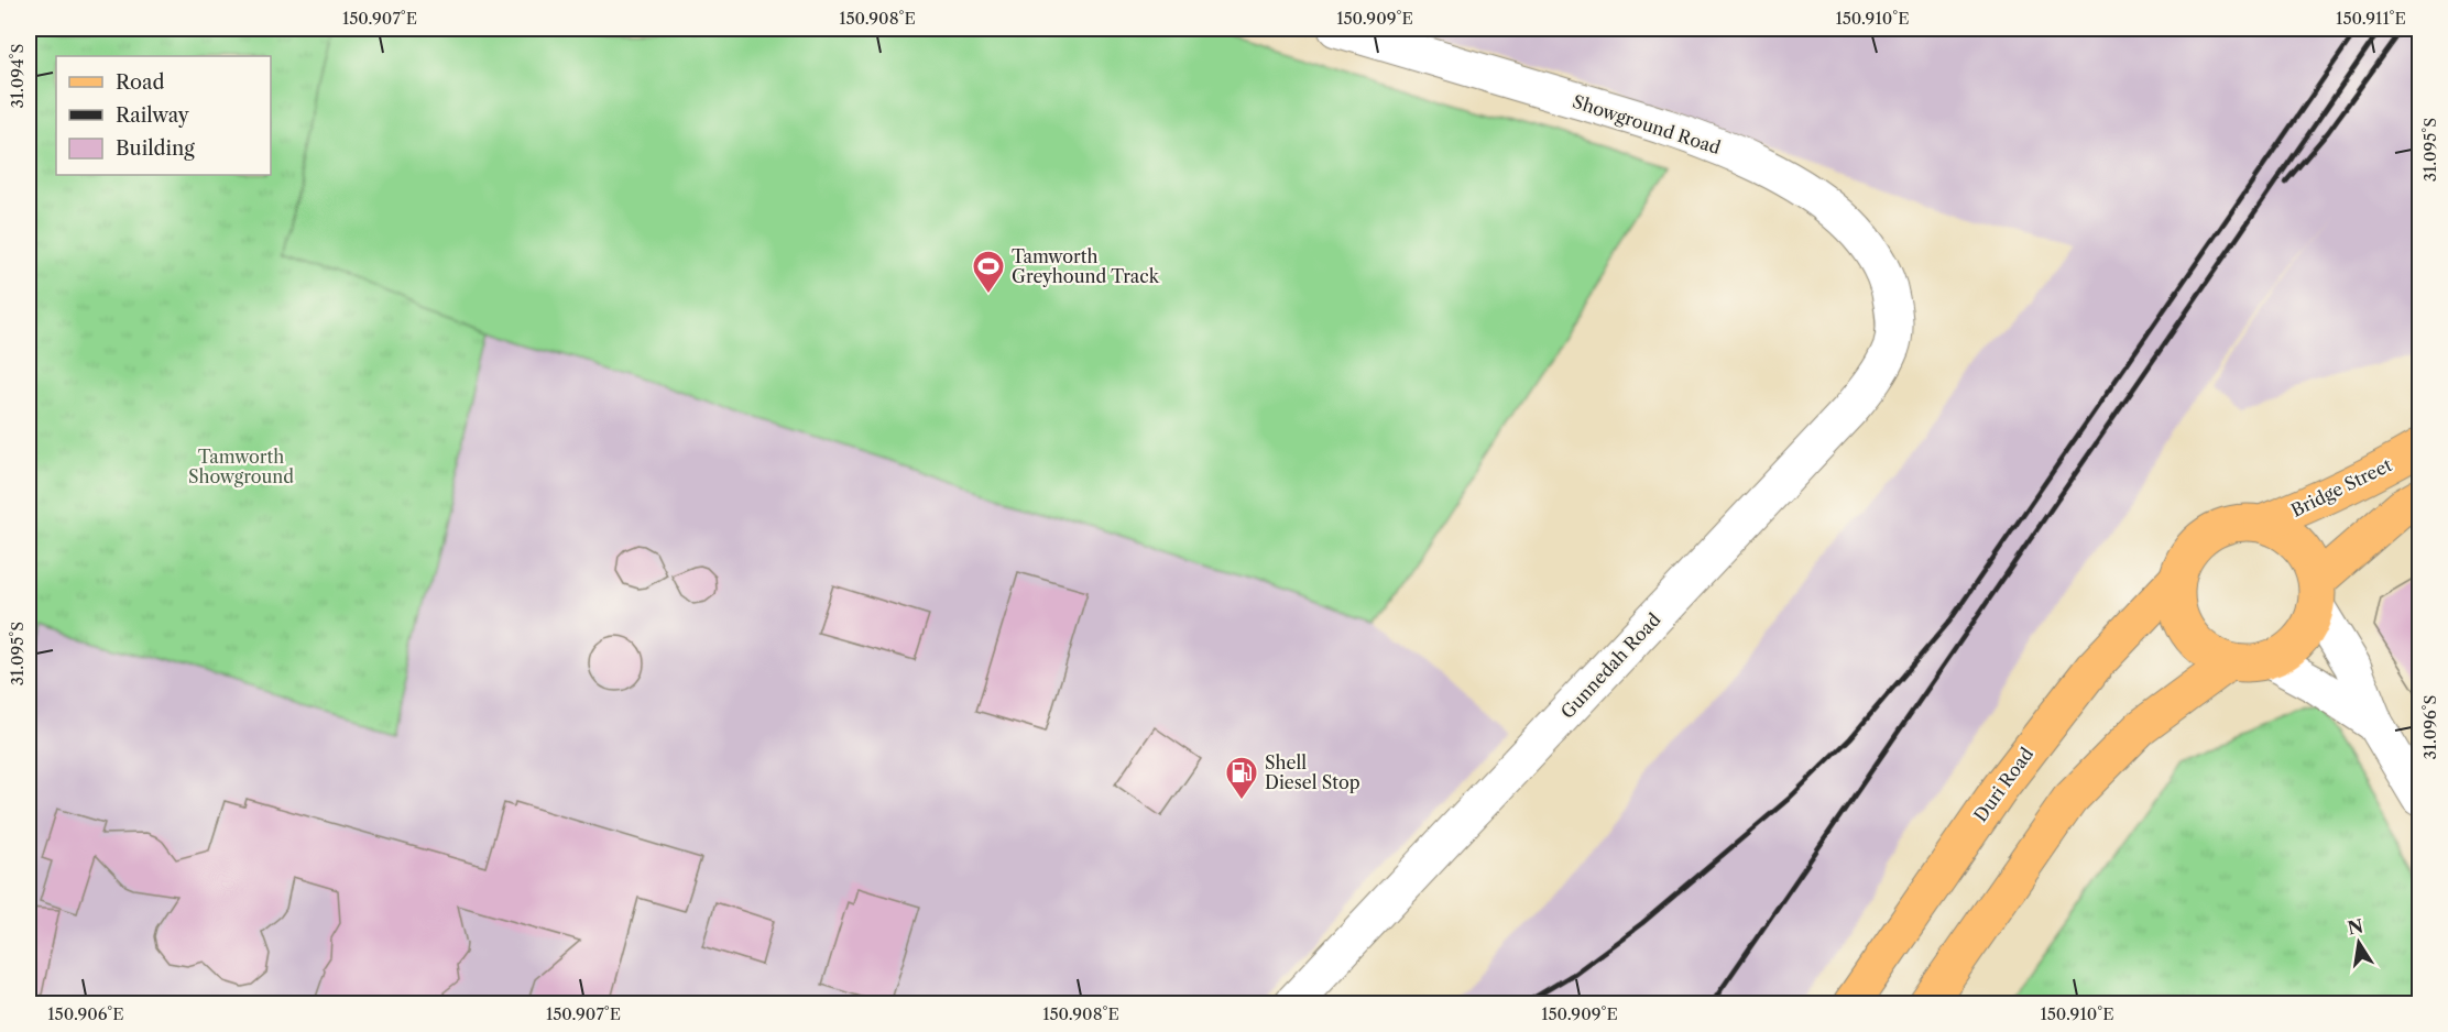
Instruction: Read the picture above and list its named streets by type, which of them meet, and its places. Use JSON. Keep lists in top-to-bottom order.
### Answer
{
  "streets": {
    "main road": ["Bridge Street", "Duri Road"],
    "street": ["Showground Road", "Gunnedah Road"]
  },
  "crossings": [
    ["Showground Road", "Gunnedah Road"],
    ["Bridge Street", "Duri Road"]
  ],
  "parks": ["Tamworth Showground"],
  "places": {
    "sports": ["Tamworth Greyhound Track"],
    "fuel station": ["Shell Diesel Stop"]
  },
  "legend": ["Road", "Railway", "Building"],
  "north": "top",
  "coordinates": [
    "150.907°E",
    "150.908°E",
    "150.909°E",
    "150.910°E",
    "150.911°E",
    "31.094°S",
    "31.095°S",
    "31.096°S",
    "150.906°E"
  ]
}
